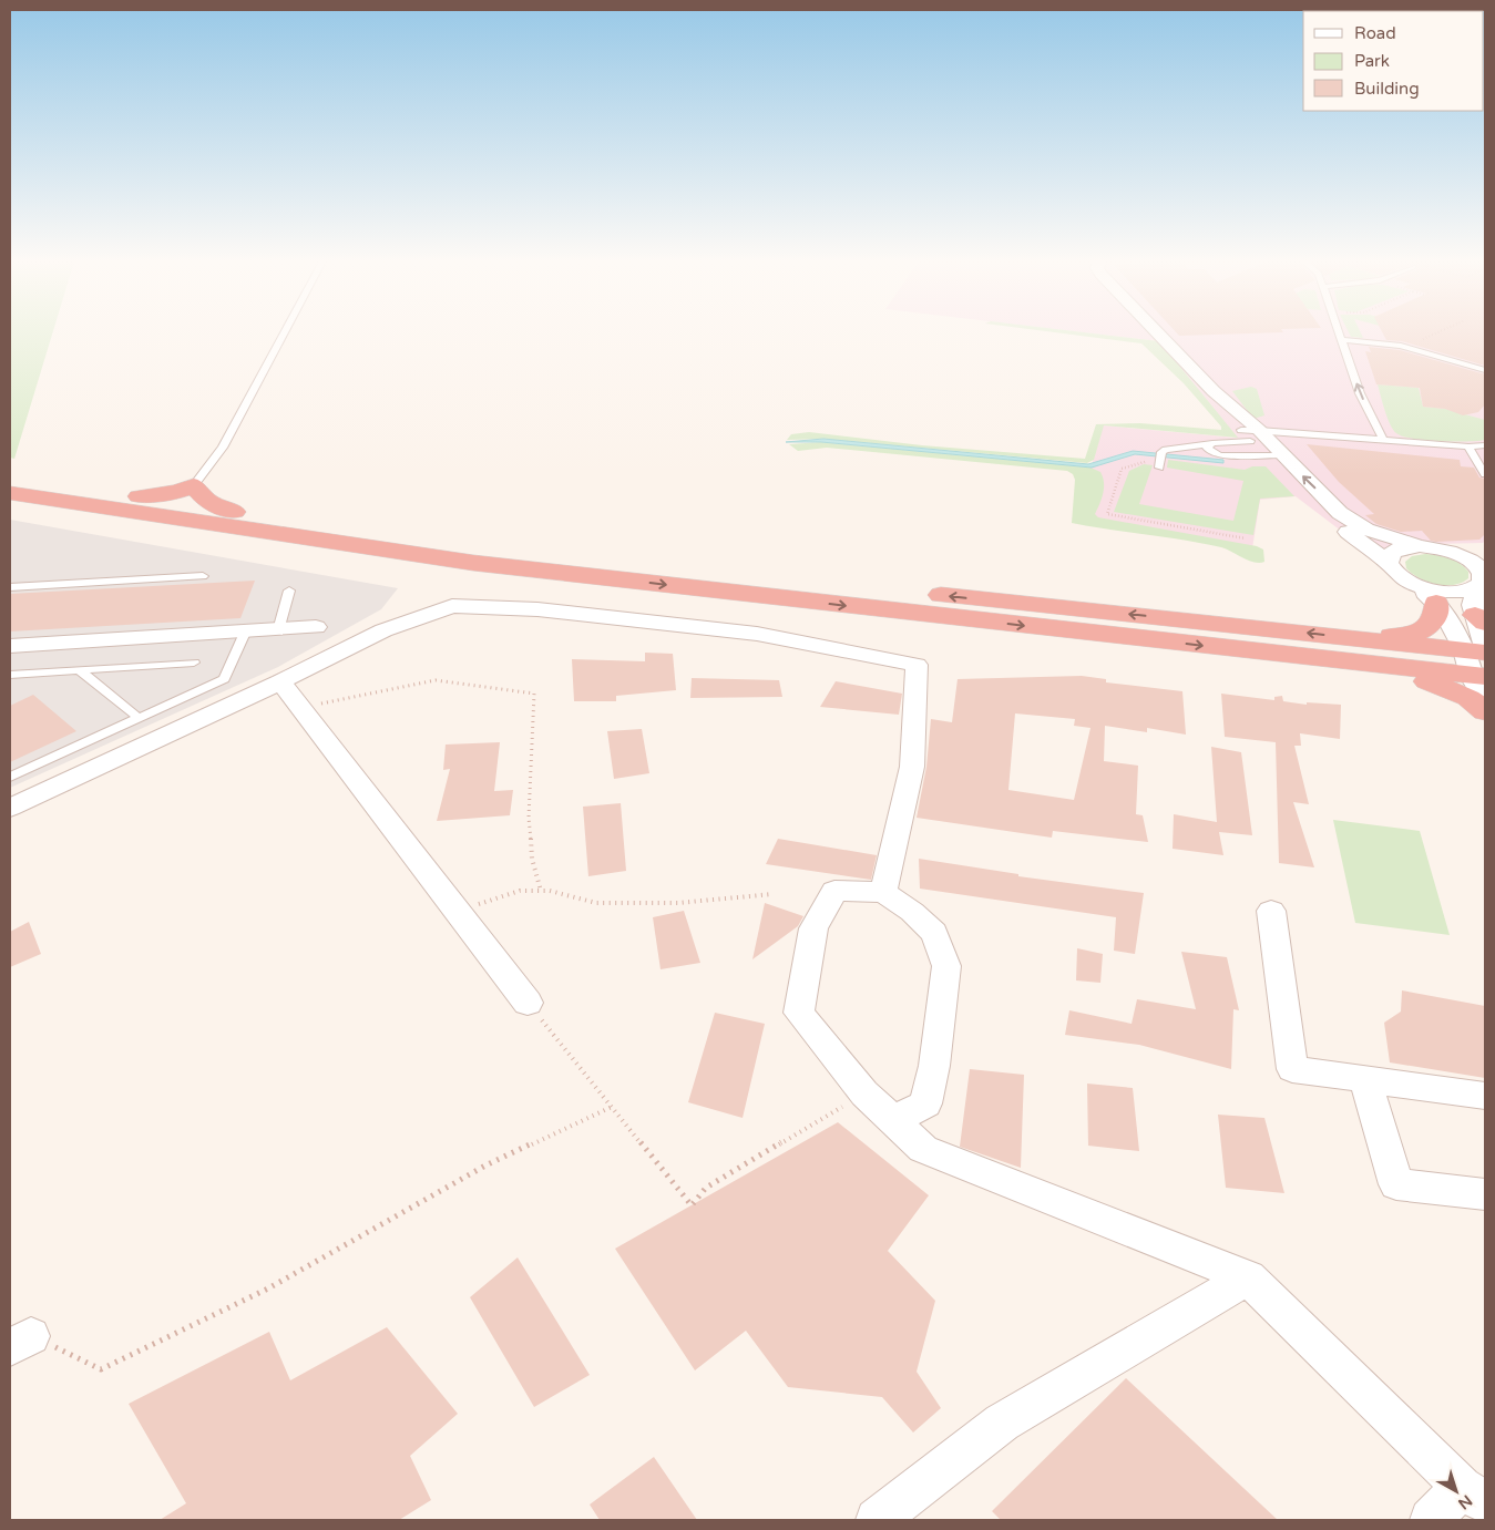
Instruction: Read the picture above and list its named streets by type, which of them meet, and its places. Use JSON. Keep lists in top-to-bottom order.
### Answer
{
  "legend": ["Road", "Park", "Building"],
  "north": "bottom right"
}
